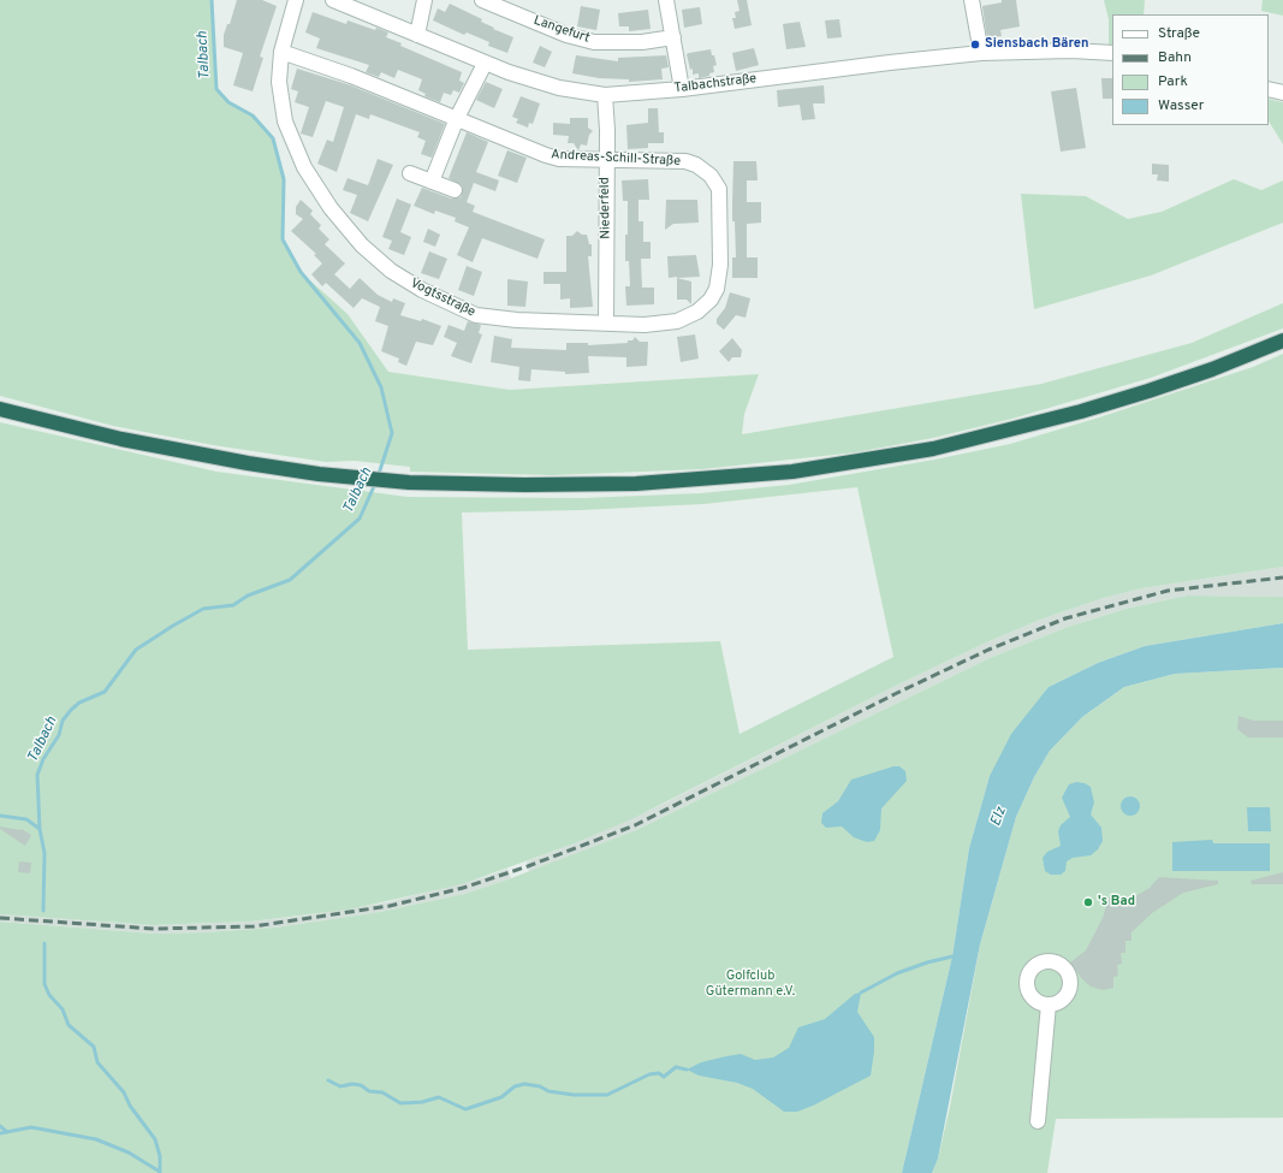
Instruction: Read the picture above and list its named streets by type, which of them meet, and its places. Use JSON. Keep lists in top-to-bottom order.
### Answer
{
  "streets": {
    "street": [
      "Langefurt",
      "Talbachstraße",
      "Andreas-Schill-Straße",
      "Niederfeld",
      "Vogtsstraße"
    ]
  },
  "crossings": [
    ["Talbachstraße", "Niederfeld"],
    ["Andreas-Schill-Straße", "Niederfeld"],
    ["Andreas-Schill-Straße", "Vogtsstraße"],
    ["Niederfeld", "Vogtsstraße"]
  ],
  "water": ["Talbach", "Elz"],
  "parks": ["Golfclub Gütermann e.V."],
  "places": ["Siensbach Bären", "'s Bad"],
  "legend": [
    "Straße",
    "Bahn",
    "Park",
    "Wasser"
  ]
}
